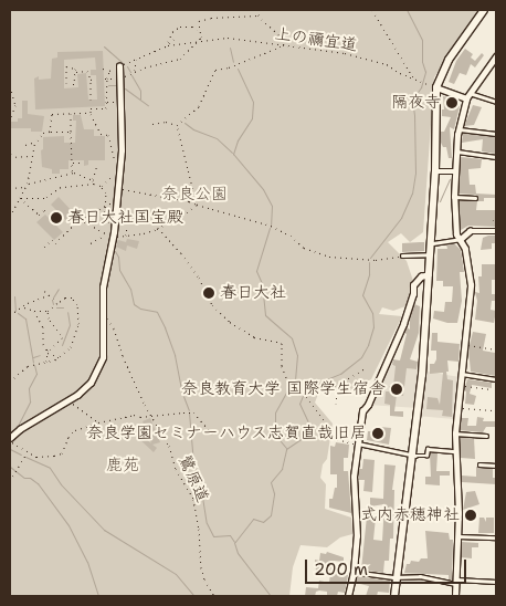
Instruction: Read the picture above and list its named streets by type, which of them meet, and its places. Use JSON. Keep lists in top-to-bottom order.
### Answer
{
  "streets": {
    "path": ["上の禰宜道", "鷺原道"]
  },
  "parks": ["奈良公園", "鹿苑"],
  "places": [
    "隔夜寺",
    "春日大社国宝殿",
    "春日大社",
    "奈良教育大学 国際学生宿舎",
    "奈良学園セミナーハウス志賀直哉旧居",
    "式内赤穂神社"
  ],
  "scale_bar": "200 m"
}
